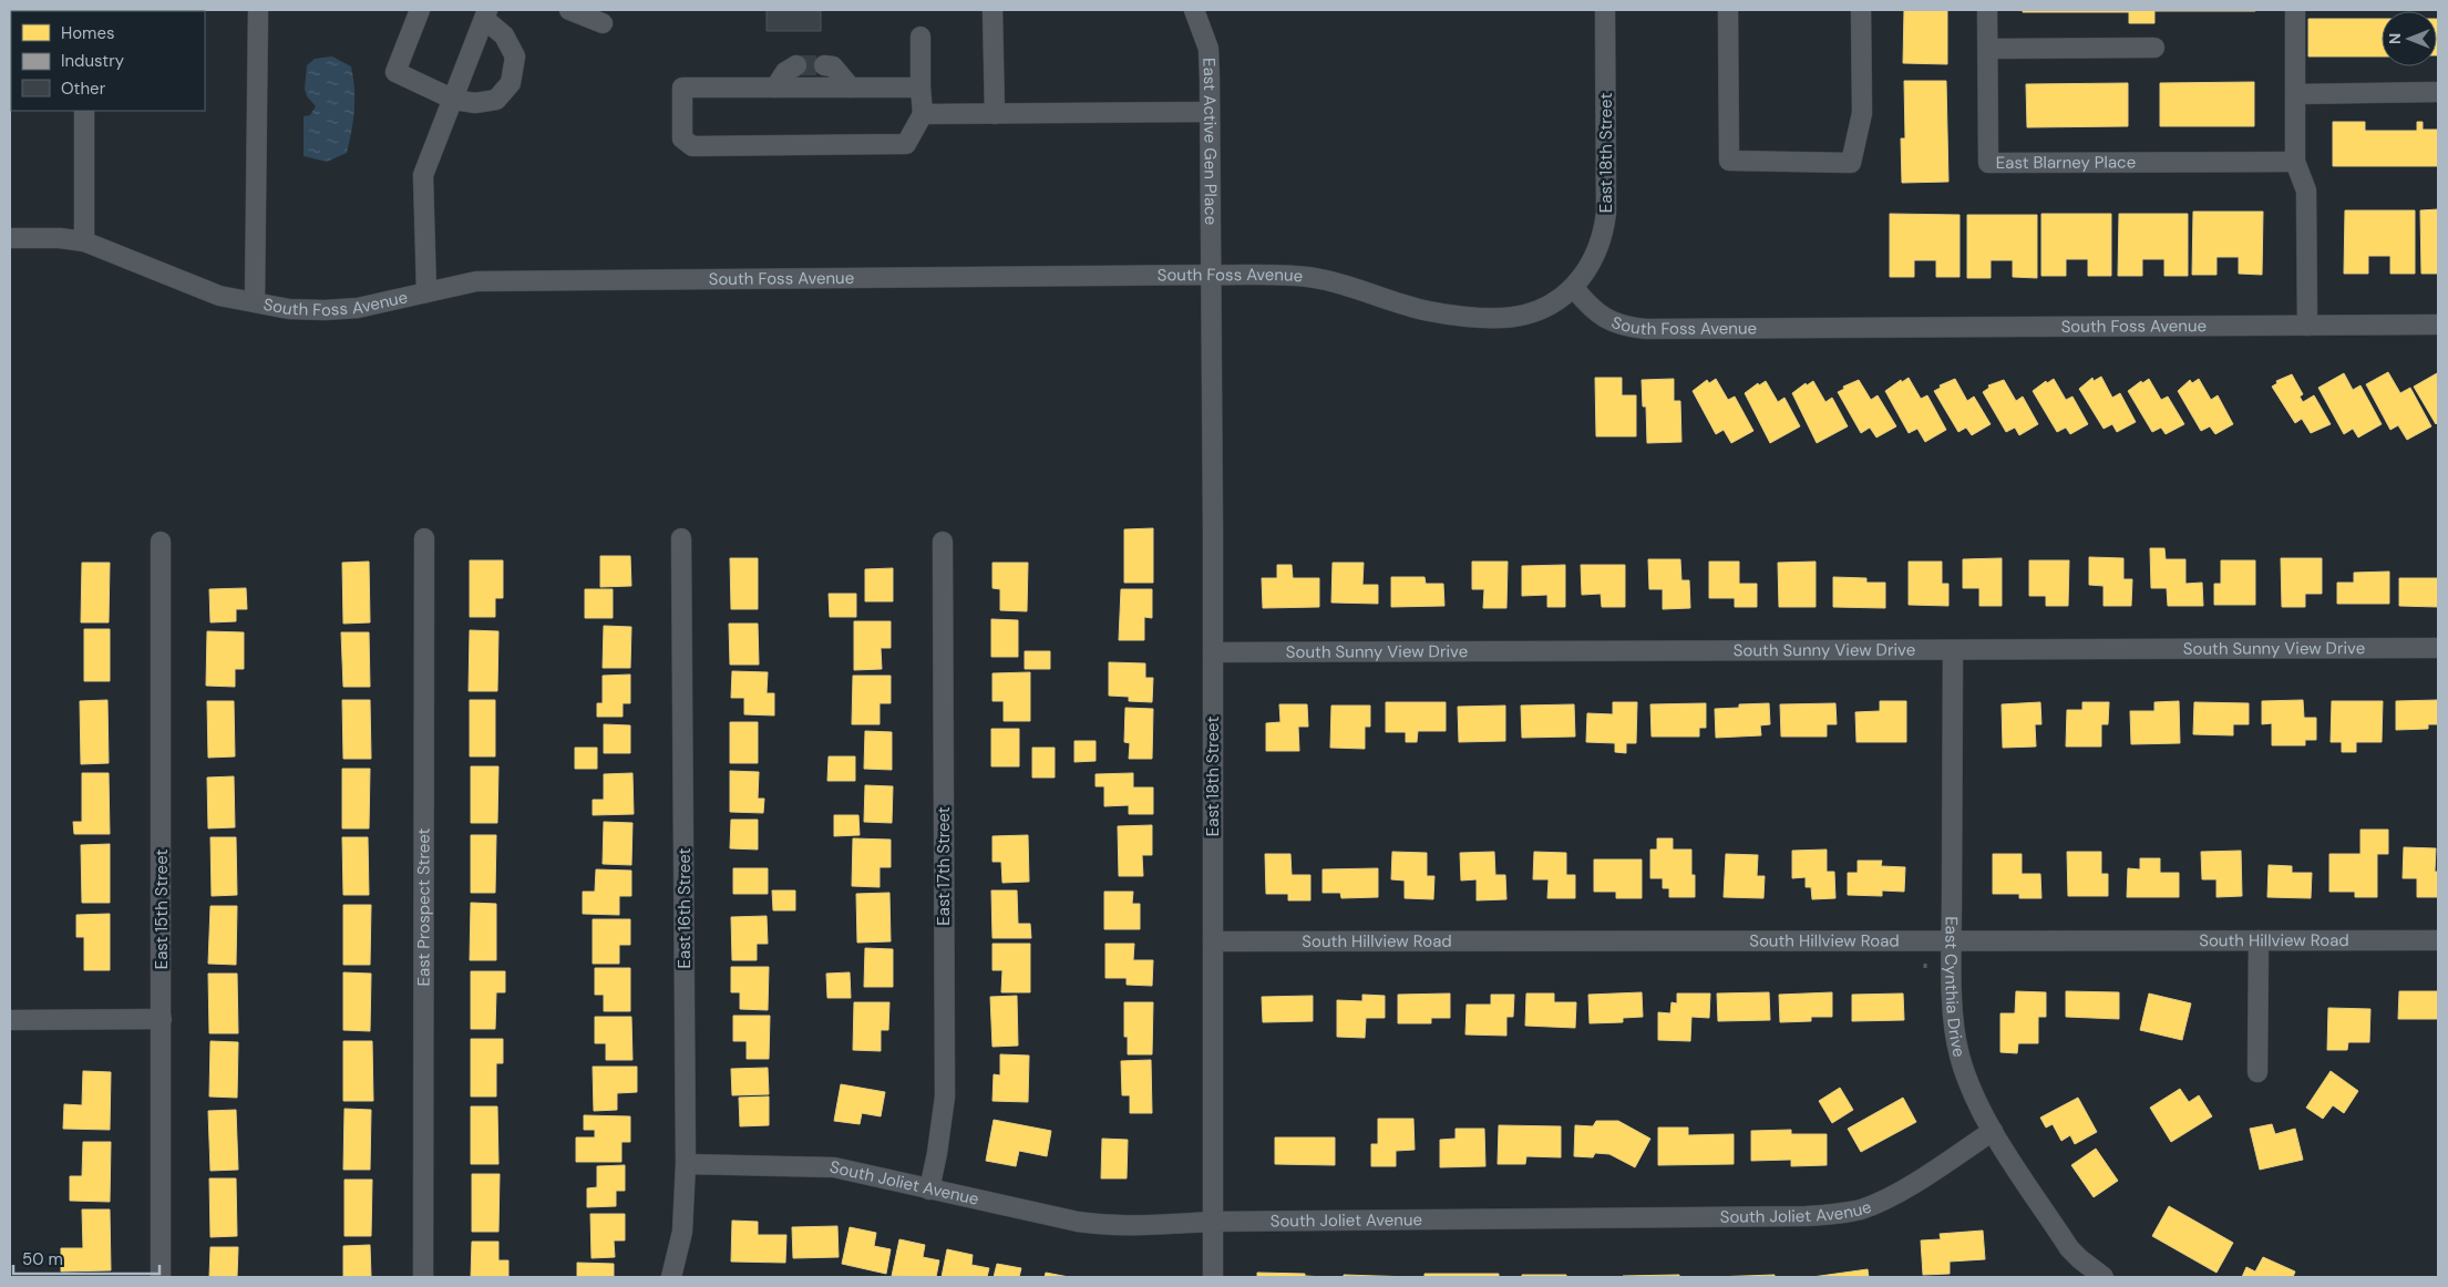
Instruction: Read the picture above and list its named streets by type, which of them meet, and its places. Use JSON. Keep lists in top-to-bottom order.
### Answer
{
  "streets": {
    "street": [
      "East Active Gen Place",
      "East 18th Street",
      "East Blarney Place",
      "South Foss Avenue",
      "South Sunny View Drive",
      "East 17th Street",
      "East Prospect Street",
      "East 16th Street",
      "East 15th Street",
      "South Hillview Road",
      "East Cynthia Drive",
      "South Joliet Avenue"
    ]
  },
  "crossings": [
    ["East Active Gen Place", "East 18th Street"],
    ["East Active Gen Place", "South Foss Avenue"],
    ["East 18th Street", "South Foss Avenue"],
    ["East 18th Street", "South Sunny View Drive"],
    ["East 18th Street", "South Hillview Road"],
    ["East 18th Street", "South Joliet Avenue"],
    ["South Sunny View Drive", "East Cynthia Drive"],
    ["East 17th Street", "South Joliet Avenue"],
    ["East 16th Street", "South Joliet Avenue"],
    ["South Hillview Road", "East Cynthia Drive"],
    ["East Cynthia Drive", "South Joliet Avenue"]
  ],
  "legend": ["Homes", "Industry", "Other"],
  "scale_bar": "50 m",
  "north": "left"
}
